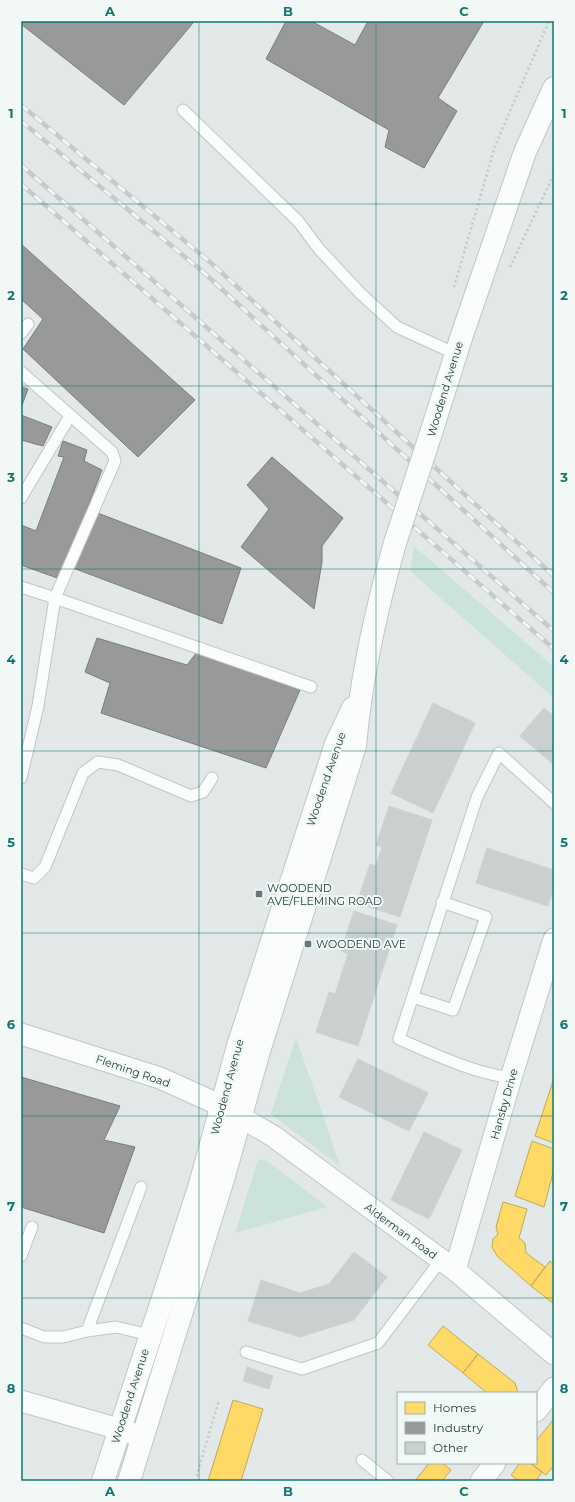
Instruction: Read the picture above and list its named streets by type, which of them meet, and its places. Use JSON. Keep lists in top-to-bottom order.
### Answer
{
  "streets": {
    "street": [
      "Woodend Avenue",
      "Fleming Road",
      "Hansby Drive",
      "Alderman Road"
    ]
  },
  "crossings": [
    ["Woodend Avenue", "Fleming Road"],
    ["Woodend Avenue", "Alderman Road"],
    ["Fleming Road", "Alderman Road"],
    ["Hansby Drive", "Alderman Road"]
  ],
  "places": {
    "transit": ["WOODEND AVE/FLEMING ROAD", "WOODEND AVE"]
  },
  "legend": ["Homes", "Industry", "Other"],
  "grid": {
    "columns": ["A", "B", "C"],
    "rows": [
      "1",
      "2",
      "3",
      "4",
      "5",
      "6",
      "7",
      "8"
    ]
  }
}
